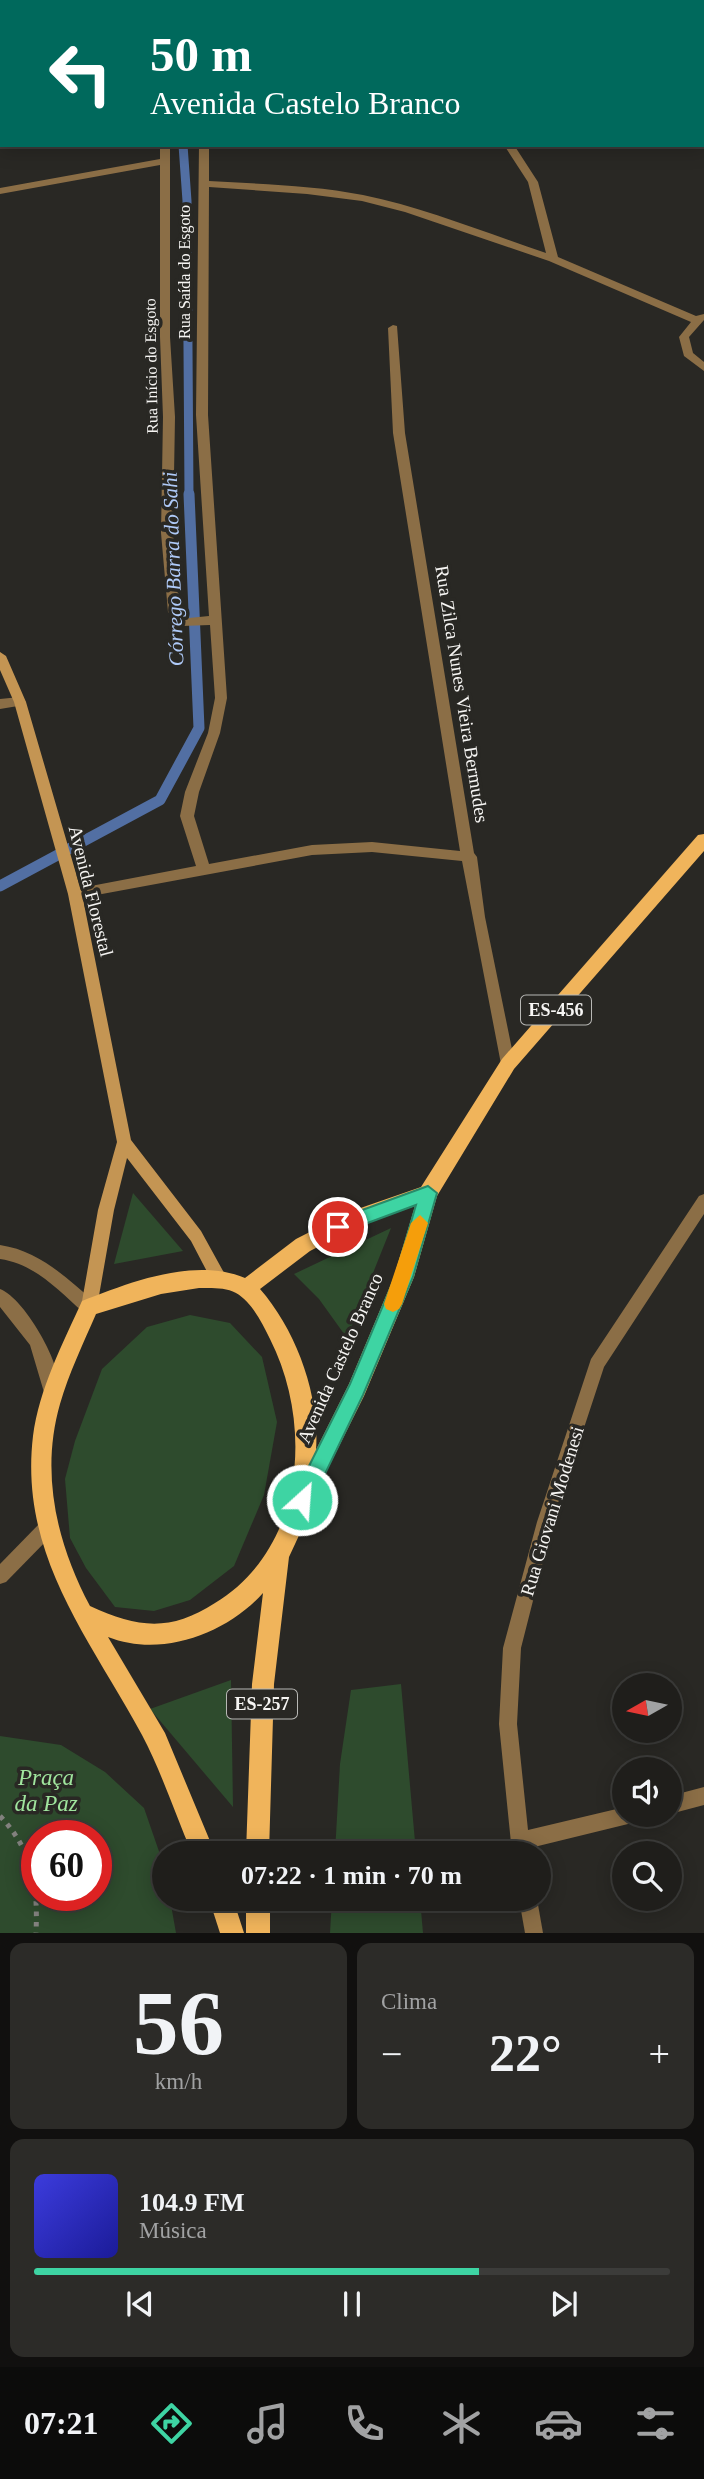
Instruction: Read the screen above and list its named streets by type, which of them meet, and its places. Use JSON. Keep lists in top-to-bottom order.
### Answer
{
  "streets": {
    "main road": [
      "Avenida Florestal",
      "ES-456",
      "Avenida Castelo Branco",
      "ES-257"
    ],
    "street": [
      "Rua Saída do Esgoto",
      "Rua Início do Esgoto",
      "Rua Zilca Nunes Vieira Bermudes",
      "Rua Giovani Modenesi"
    ]
  },
  "crossings": [
    ["Rua Saída do Esgoto", "Rua Início do Esgoto"],
    ["Rua Zilca Nunes Vieira Bermudes", "Avenida Castelo Branco"],
    ["Avenida Castelo Branco", "ES-257"]
  ],
  "water": ["Córrego Barra do Sahi"],
  "parks": ["Praça da Paz"],
  "north": "left",
  "page": {
    "turn": ["50 m", "Avenida Castelo Branco"],
    "limit": "60",
    "trip": "07:22 · 1 min · 70 m",
    "tile": [
      ["56", "km/h"],
      "Clima"
    ],
    "heat": ["−", "22°", "+"],
    "song": ["104.9 FM", "Música"],
    "tabs": "07:21"
  }
}
